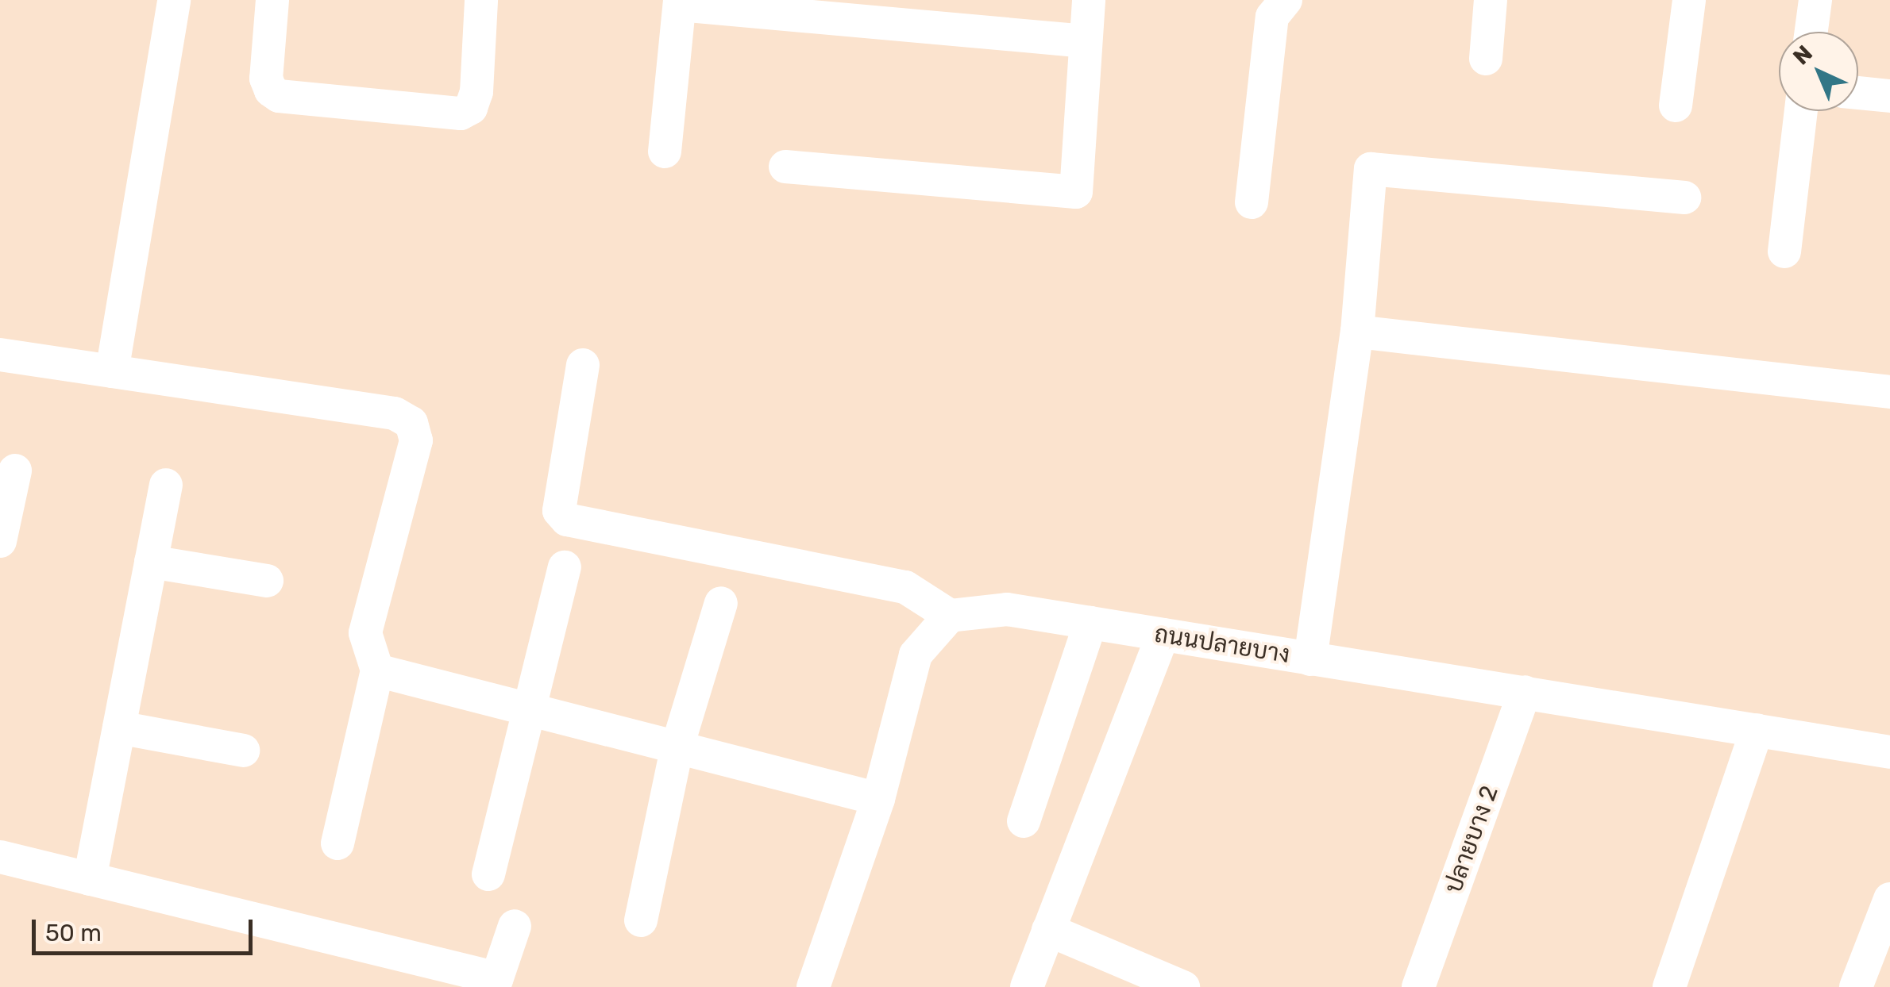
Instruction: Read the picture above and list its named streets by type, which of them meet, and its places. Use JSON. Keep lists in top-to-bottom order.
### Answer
{
  "streets": {
    "street": ["ถนนปลายบาง", "ปลายบาง 2"]
  },
  "crossings": [
    ["ถนนปลายบาง", "ปลายบาง 2"]
  ],
  "scale_bar": "50 m",
  "north": "top left"
}
